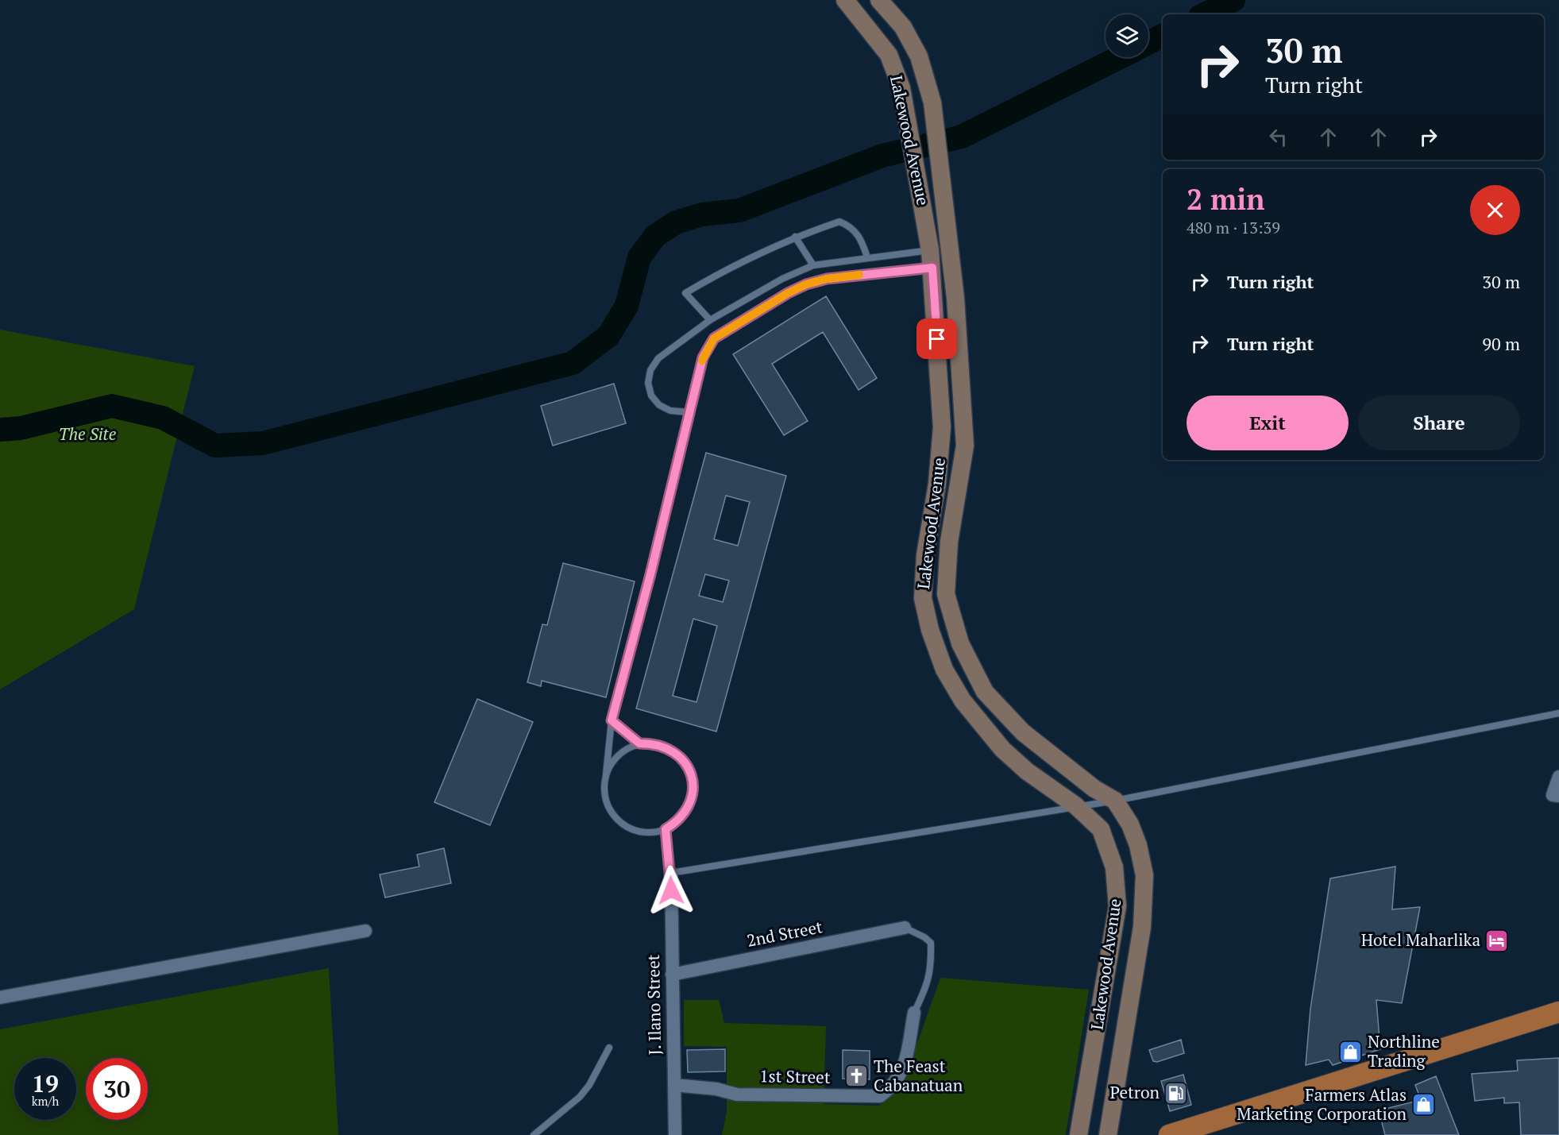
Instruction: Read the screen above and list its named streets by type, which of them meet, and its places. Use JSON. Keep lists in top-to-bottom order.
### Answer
{
  "streets": {
    "main road": ["Lakewood Avenue"],
    "street": ["2nd Street", "J. Ilano Street", "1st Street"]
  },
  "crossings": [
    ["2nd Street", "J. Ilano Street"],
    ["J. Ilano Street", "1st Street"]
  ],
  "parks": ["The Site"],
  "places": {
    "hotel": ["Hotel Maharlika"],
    "shop": ["Northline Trading", "Farmers Atlas Marketing Corporation"],
    "church": ["The Feast Cabanatuan"],
    "fuel station": ["Petron"]
  },
  "page": {
    "turn": ["30 m", "Turn right"],
    "heading": ["2 min", "480 m · 13:39"],
    "list": [
      {
        "name": "Turn right",
        "value": "30 m"
      },
      {
        "name": "Turn right",
        "value": "90 m"
      }
    ],
    "buttons": ["Exit", "Share"],
    "speed": "19 km/h",
    "limit": "30"
  }
}
